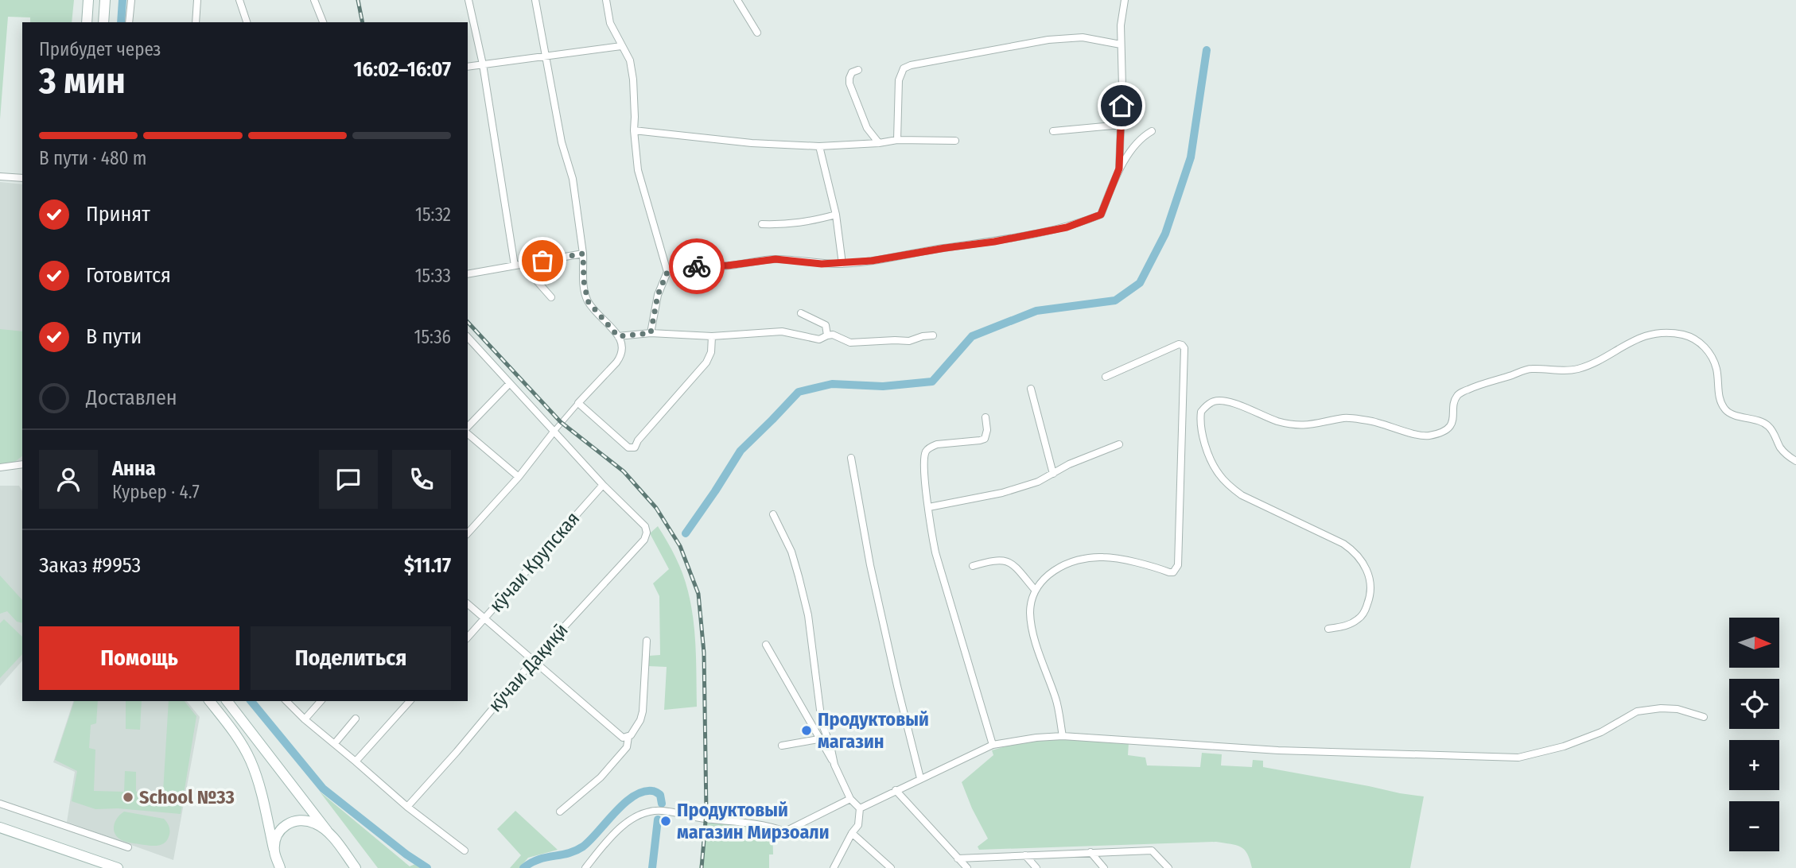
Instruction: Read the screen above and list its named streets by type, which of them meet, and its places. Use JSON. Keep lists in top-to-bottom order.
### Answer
{
  "streets": {
    "street": ["кӯчаи Крупская", "кӯчаи Дақиқӣ"]
  },
  "crossings": [
    ["кӯчаи Крупская", "кӯчаи Дақиқӣ"]
  ],
  "places": ["Продуктовый магазин", "School №33", "Продуктовый магазин Мирзоали"],
  "north": "right",
  "page": {
    "heading": ["3 мин", "Прибудет через", "16:02–16:07"],
    "panel": [
      "Анна",
      "Курьер · 4.7",
      "Заказ #9953",
      "$11.17"
    ],
    "bar": "В пути · 480 m",
    "list": [
      ["Принят", "15:32"],
      ["Готовится", "15:33"],
      ["В пути", "15:36"],
      "Доставлен"
    ],
    "buttons": ["Помощь", "Поделиться"],
    "map_buttons": ["+", "−"]
  }
}
